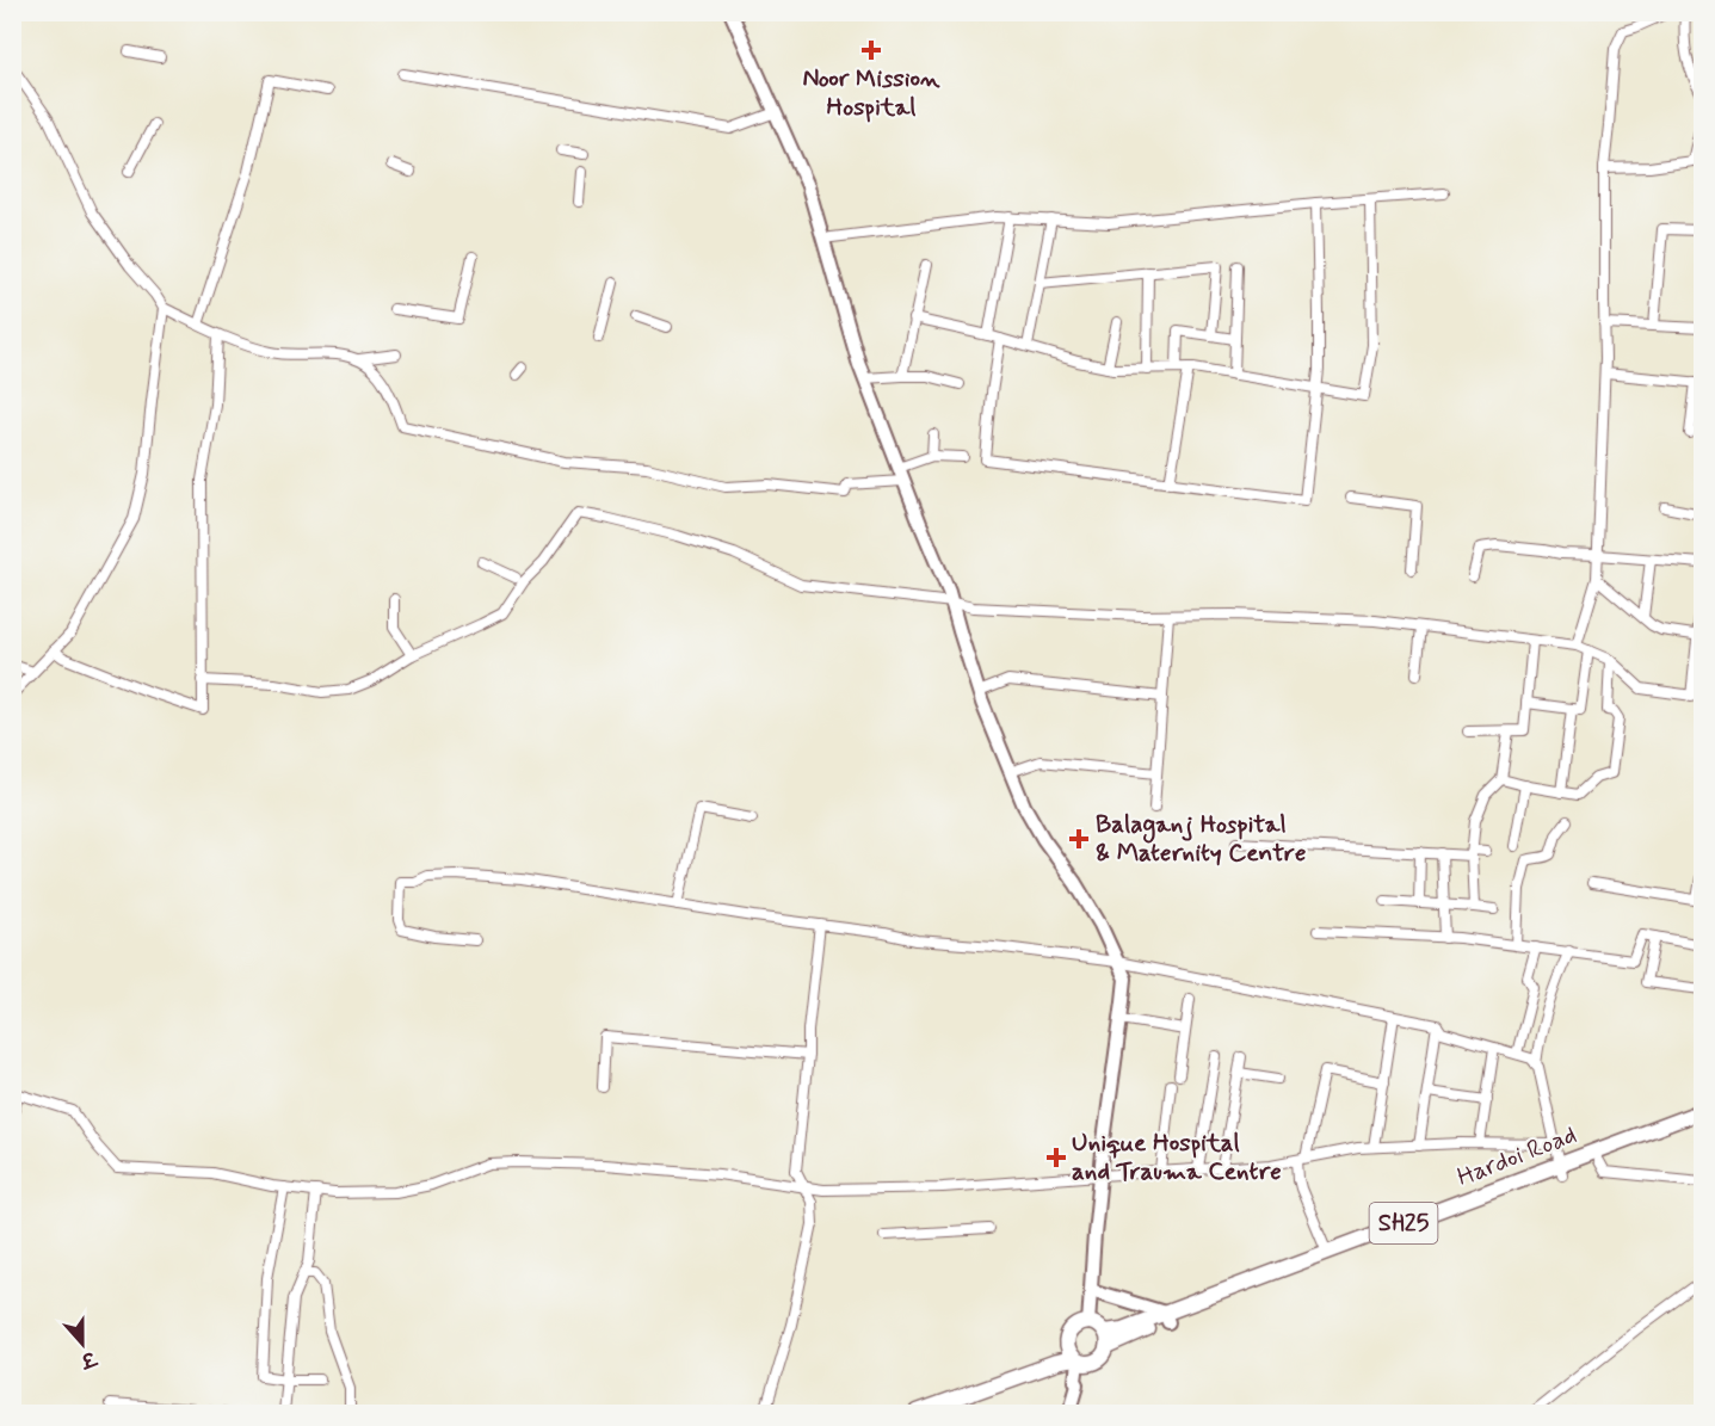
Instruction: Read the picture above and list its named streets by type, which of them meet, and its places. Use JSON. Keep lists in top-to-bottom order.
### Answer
{
  "streets": {
    "main road": ["Hardoi Road", "SH25"]
  },
  "crossings": [
    ["Hardoi Road", "SH25"]
  ],
  "places": {
    "health": ["Noor Mission Hospital", "Balaganj Hospital & Maternity Centre", "Unique Hospital and Trauma Centre"]
  },
  "north": "bottom"
}
